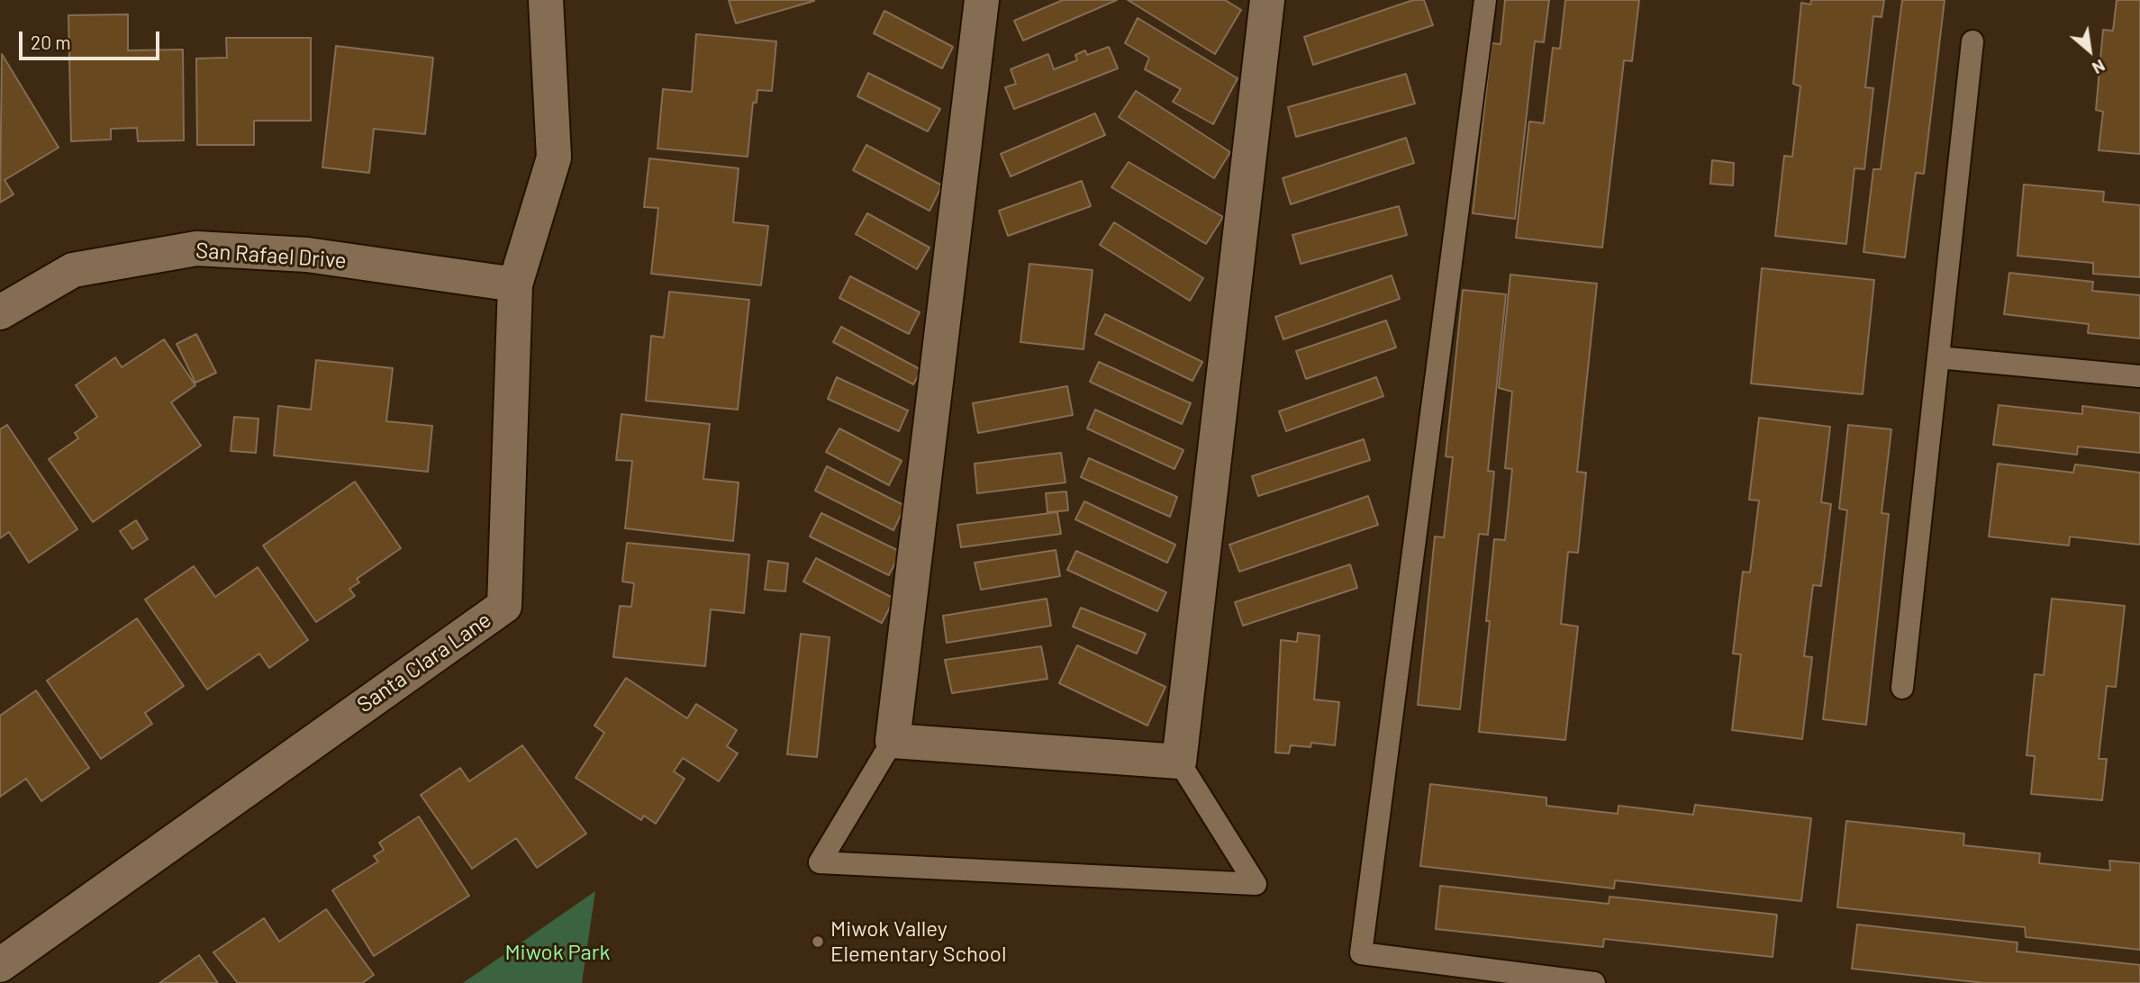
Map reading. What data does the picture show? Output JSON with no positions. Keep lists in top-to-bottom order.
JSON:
{
  "streets": {
    "street": ["San Rafael Drive", "Santa Clara Lane"]
  },
  "crossings": [
    ["San Rafael Drive", "Santa Clara Lane"]
  ],
  "parks": ["Miwok Park"],
  "places": ["Miwok Valley Elementary School"],
  "scale_bar": "20 m",
  "north": "bottom right"
}
